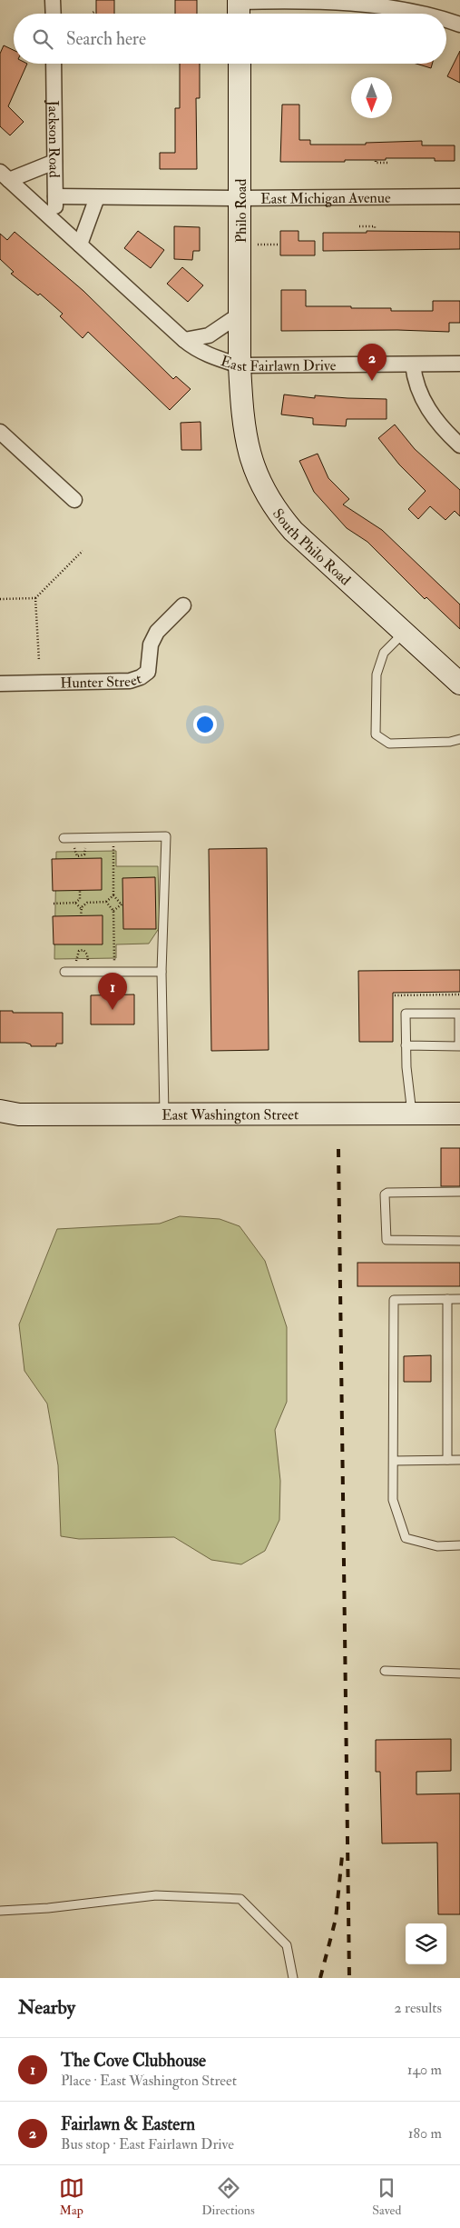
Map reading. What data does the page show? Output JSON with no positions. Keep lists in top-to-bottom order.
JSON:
{
  "streets": {
    "main road": ["Philo Road", "South Philo Road", "East Washington Street"],
    "street": [
      "Jackson Road",
      "East Michigan Avenue",
      "East Fairlawn Drive",
      "Hunter Street"
    ]
  },
  "crossings": [
    ["Jackson Road", "East Michigan Avenue"],
    ["Jackson Road", "East Fairlawn Drive"],
    ["East Michigan Avenue", "Philo Road"],
    ["Philo Road", "East Fairlawn Drive"],
    ["Philo Road", "South Philo Road"],
    ["East Fairlawn Drive", "South Philo Road"]
  ],
  "north": "bottom",
  "page": {
    "search": "Search here",
    "pins": ["2", "1"],
    "heading": ["Nearby", "2 results"],
    "list": [
      {
        "mark": "1",
        "name": "The Cove Clubhouse",
        "note": "Place · East Washington Street",
        "value": "140 m"
      },
      {
        "mark": "2",
        "name": "Fairlawn & Eastern",
        "note": "Bus stop · East Fairlawn Drive",
        "value": "180 m"
      }
    ],
    "nav": ["Map", "Directions", "Saved"]
  }
}
